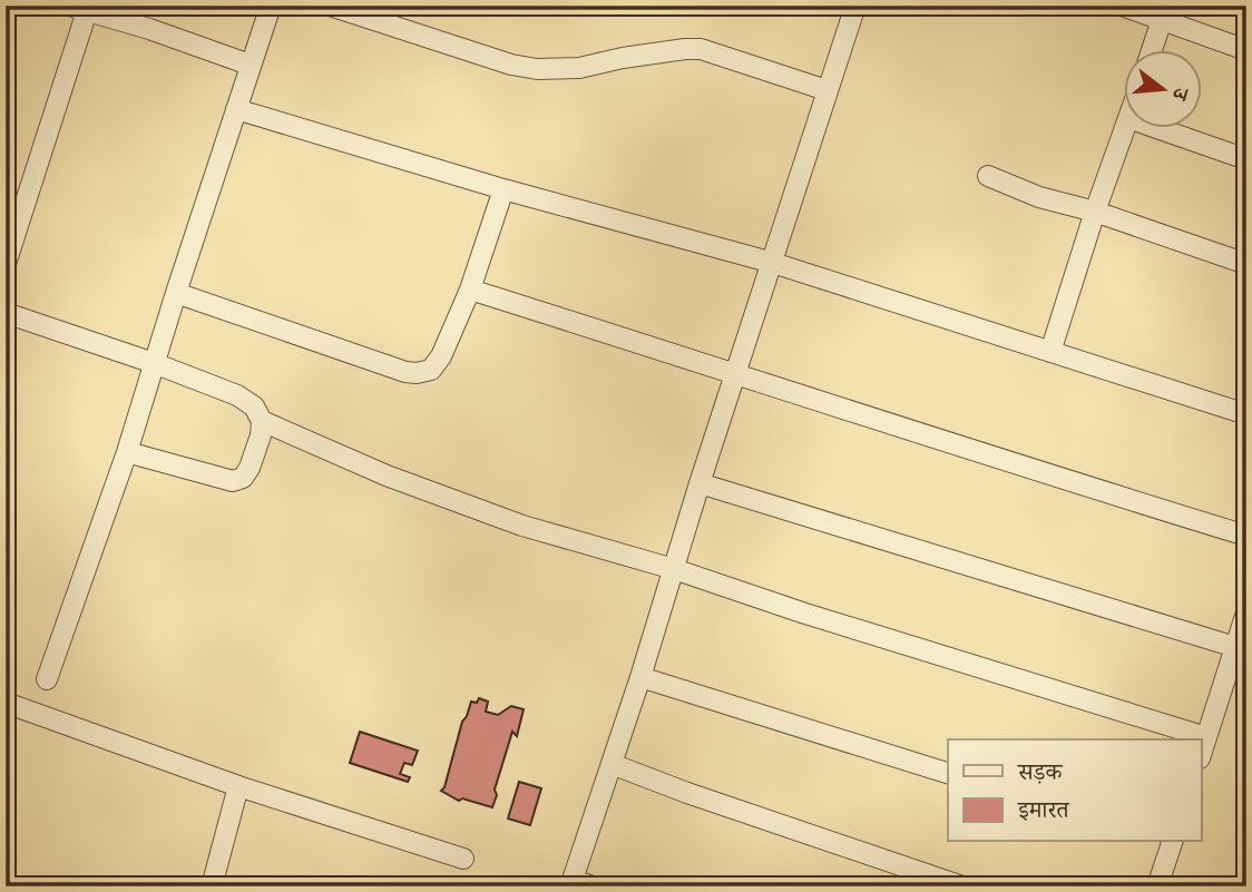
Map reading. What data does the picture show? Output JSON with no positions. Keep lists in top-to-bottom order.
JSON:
{
  "legend": ["सड़क", "इमारत"],
  "north": "right"
}
